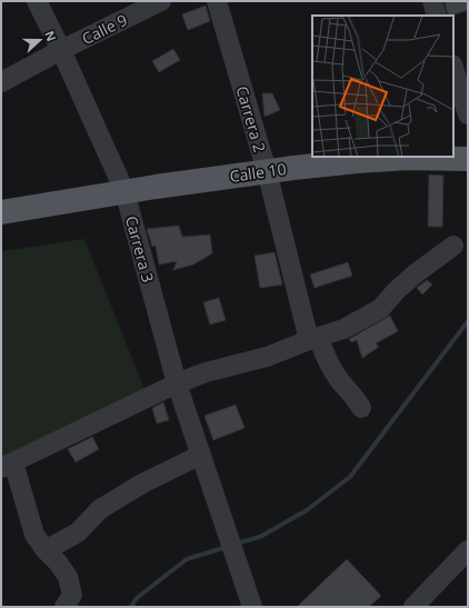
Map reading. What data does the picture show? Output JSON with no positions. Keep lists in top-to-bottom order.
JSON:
{
  "streets": {
    "main road": ["Calle 10"],
    "street": ["Calle 9", "Carrera 2", "Carrera 3"]
  },
  "crossings": [
    ["Calle 9", "Carrera 3"],
    ["Carrera 2", "Calle 10"],
    ["Calle 10", "Carrera 3"]
  ],
  "north": "right"
}
